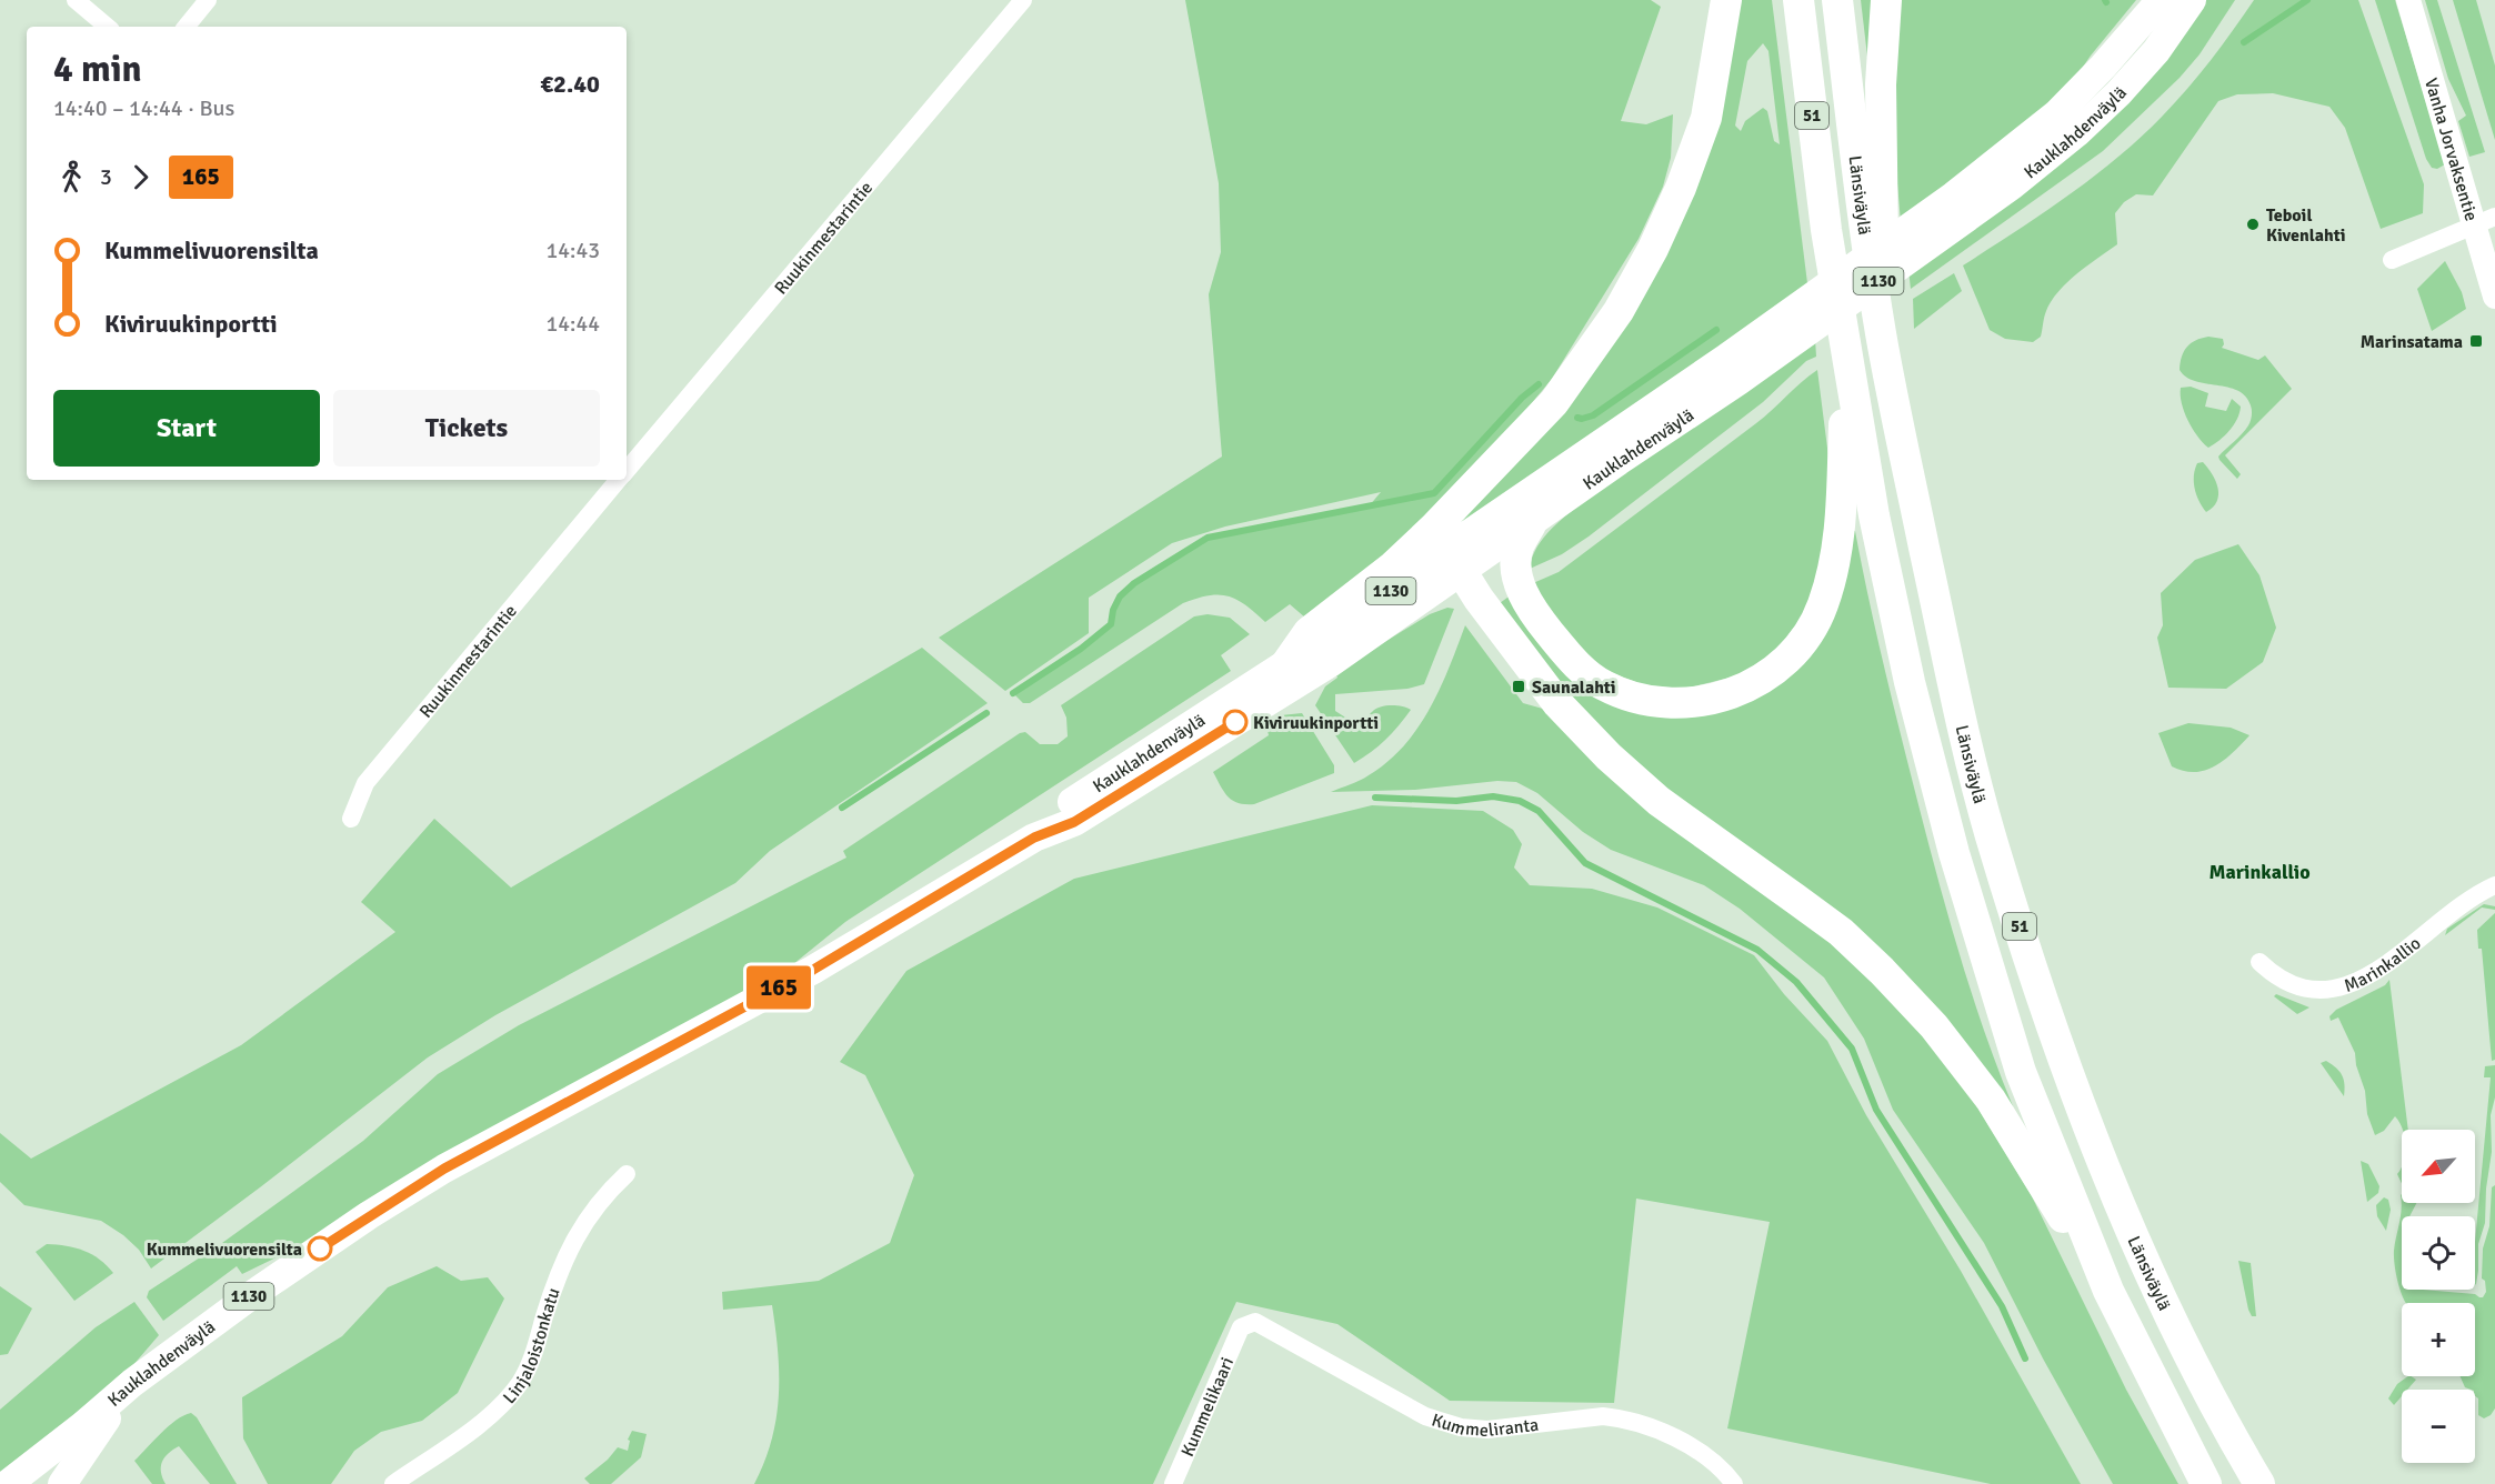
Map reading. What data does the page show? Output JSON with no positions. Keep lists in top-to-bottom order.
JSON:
{
  "streets": {
    "highway": ["51", "Länsiväylä"],
    "main road": ["Kauklahdenväylä", "Vanha Jorvaksentie", "1130"],
    "street": [
      "Ruukinmestarintie",
      "Marinkallio",
      "Linjaloistonkatu",
      "Kummelikaari",
      "Kummeliranta"
    ]
  },
  "crossings": [
    ["Kummelikaari", "Kummeliranta"]
  ],
  "districts": ["Marinkallio"],
  "places": {
    "other": ["Teboil Kivenlahti", "Kiviruukinportti", "Kummelivuorensilta"],
    "transit": ["Marinsatama", "Saunalahti"]
  },
  "lines": ["bus line 165"],
  "north": "bottom left",
  "page": {
    "on_map": "165",
    "heading": ["4 min", "14:40 – 14:44 · Bus", "€2.40"],
    "legs": ["3", "165"],
    "list": [
      {
        "name": "Kummelivuorensilta",
        "value": "14:43"
      },
      {
        "name": "Kiviruukinportti",
        "value": "14:44"
      }
    ],
    "buttons": ["Start", "Tickets"],
    "map_buttons": ["+", "−"]
  }
}
